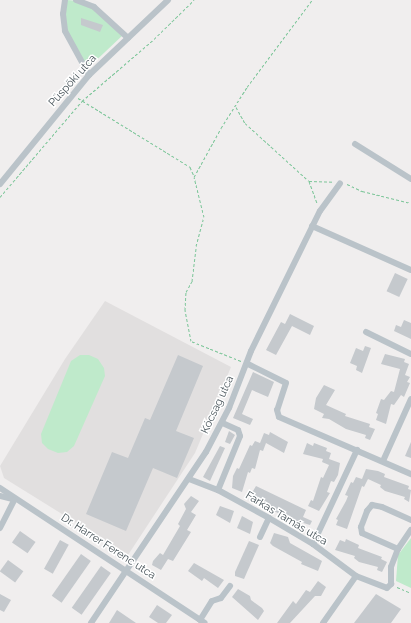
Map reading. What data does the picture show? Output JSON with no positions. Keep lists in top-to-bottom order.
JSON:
{
  "streets": {
    "street": [
      "Püspöki utca",
      "Kócsag utca",
      "Farkas Tamás utca",
      "Dr. Harrer Ferenc utca"
    ]
  },
  "crossings": [
    ["Kócsag utca", "Farkas Tamás utca"],
    ["Kócsag utca", "Dr. Harrer Ferenc utca"]
  ]
}
